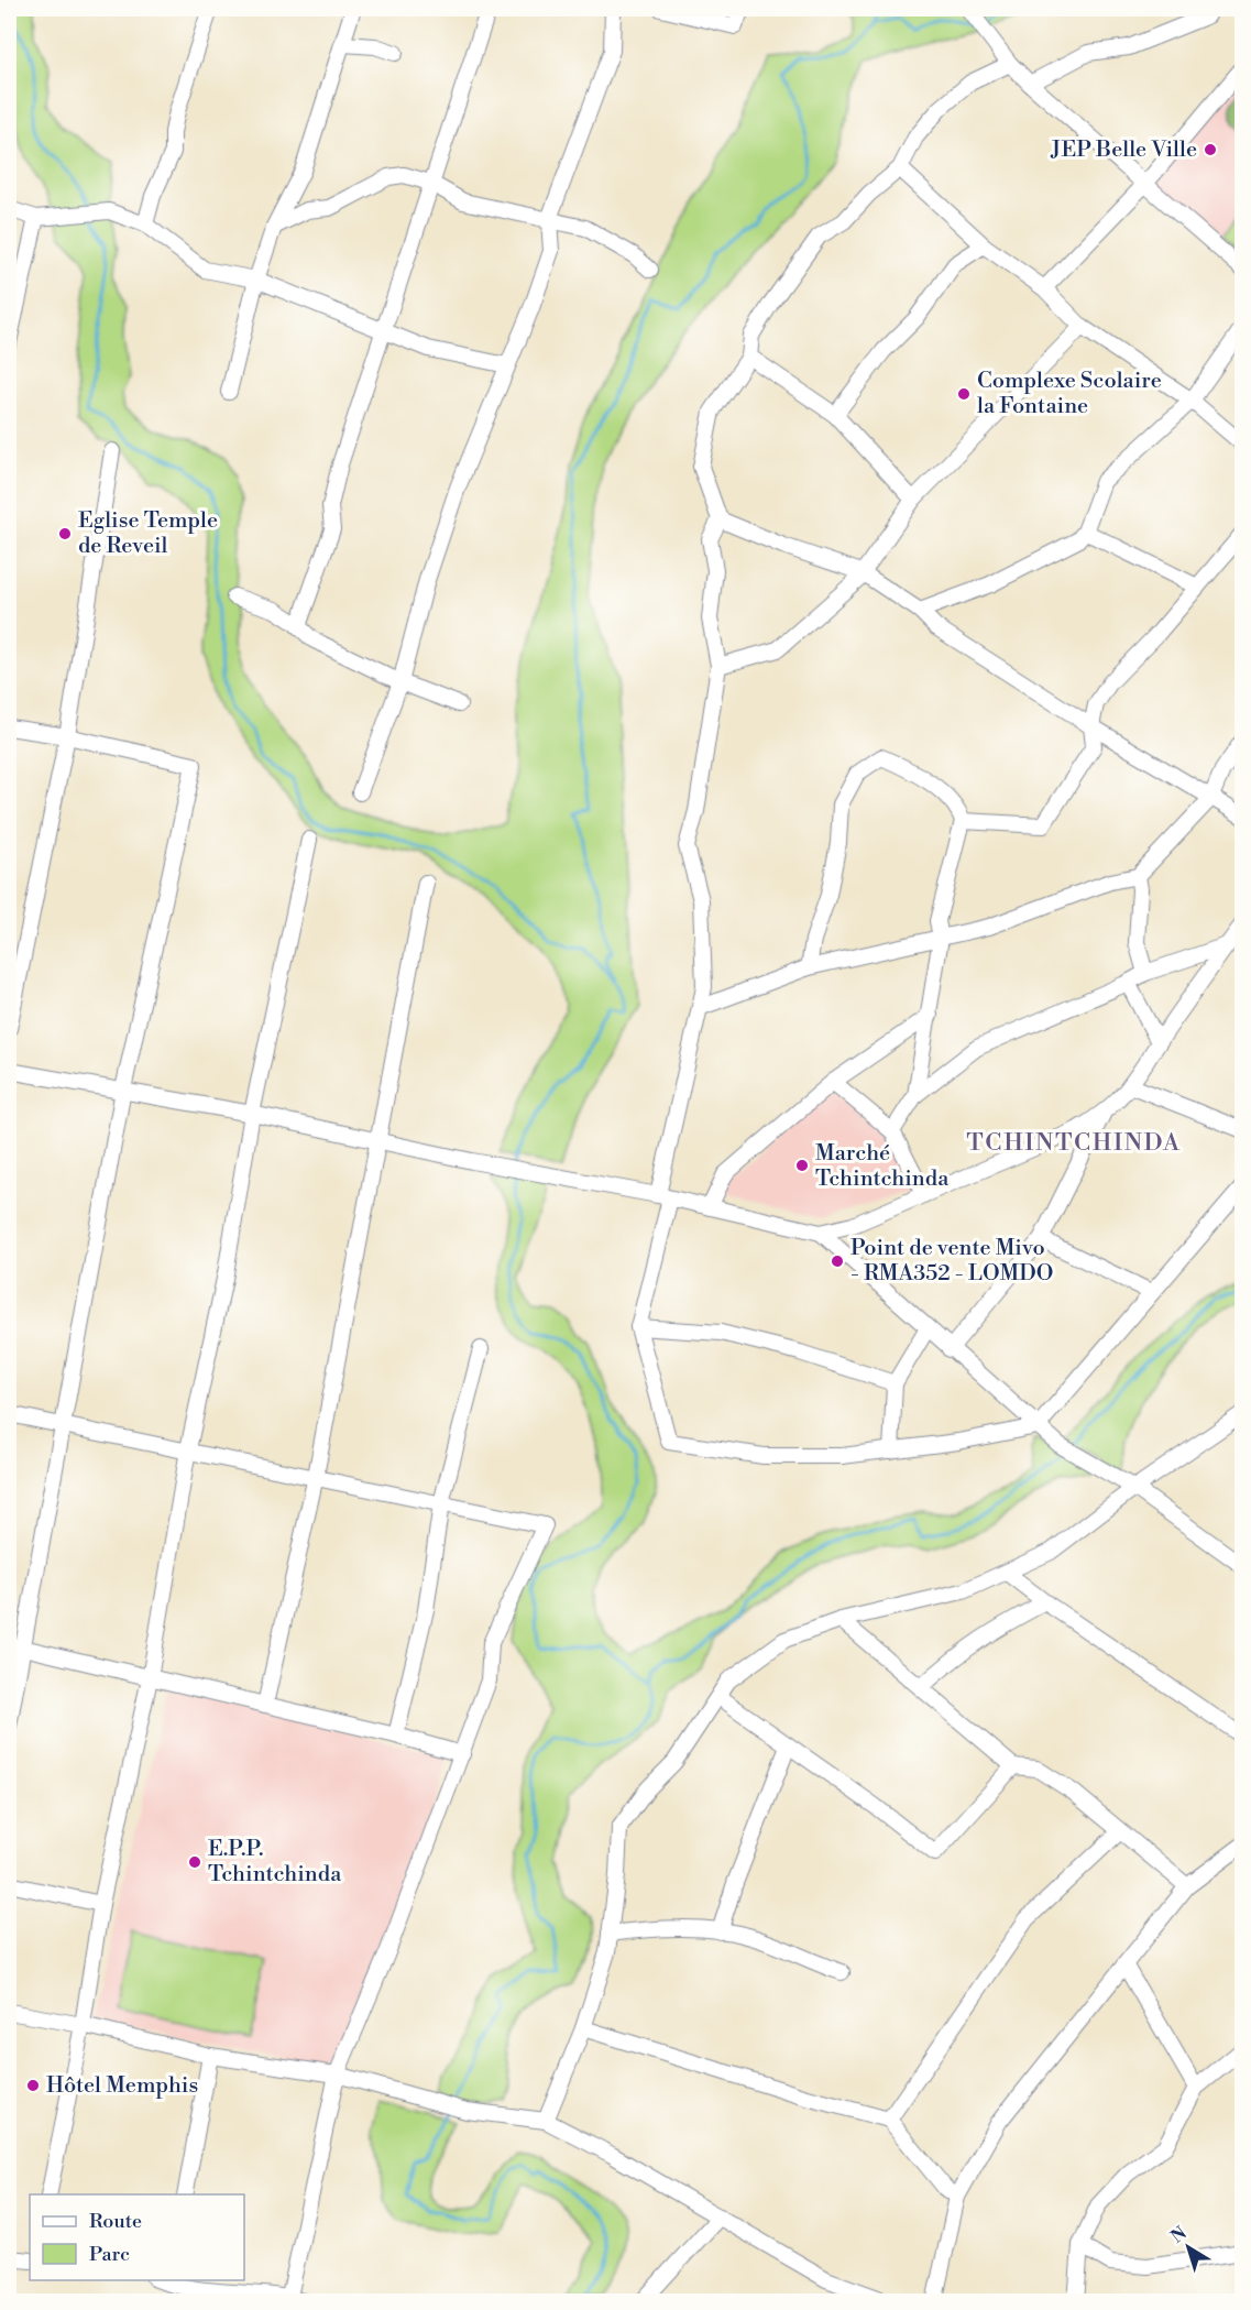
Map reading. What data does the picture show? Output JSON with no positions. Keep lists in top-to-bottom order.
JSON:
{
  "districts": ["TCHINTCHINDA"],
  "places": [
    "JEP Belle Ville",
    "Complexe Scolaire la Fontaine",
    "Eglise Temple de Reveil",
    "Marché Tchintchinda",
    "Point de vente Mivo - RMA352 - LOMDO",
    "E.P.P. Tchintchinda",
    "Hôtel Memphis"
  ],
  "legend": ["Route", "Parc"],
  "north": "top left"
}
